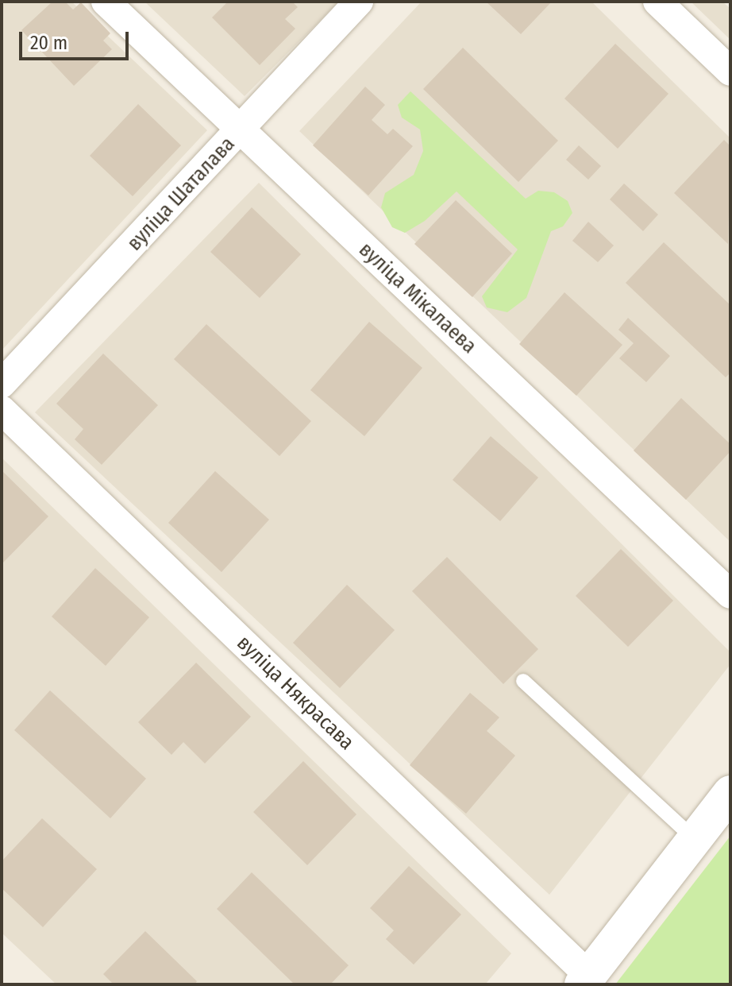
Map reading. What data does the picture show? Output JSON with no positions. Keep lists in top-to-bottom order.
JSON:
{
  "streets": {
    "street": ["вуліца Шаталава", "вуліца Мікалаева", "вуліца Някрасава"]
  },
  "crossings": [
    ["вуліца Шаталава", "вуліца Мікалаева"]
  ],
  "scale_bar": "20 m"
}
